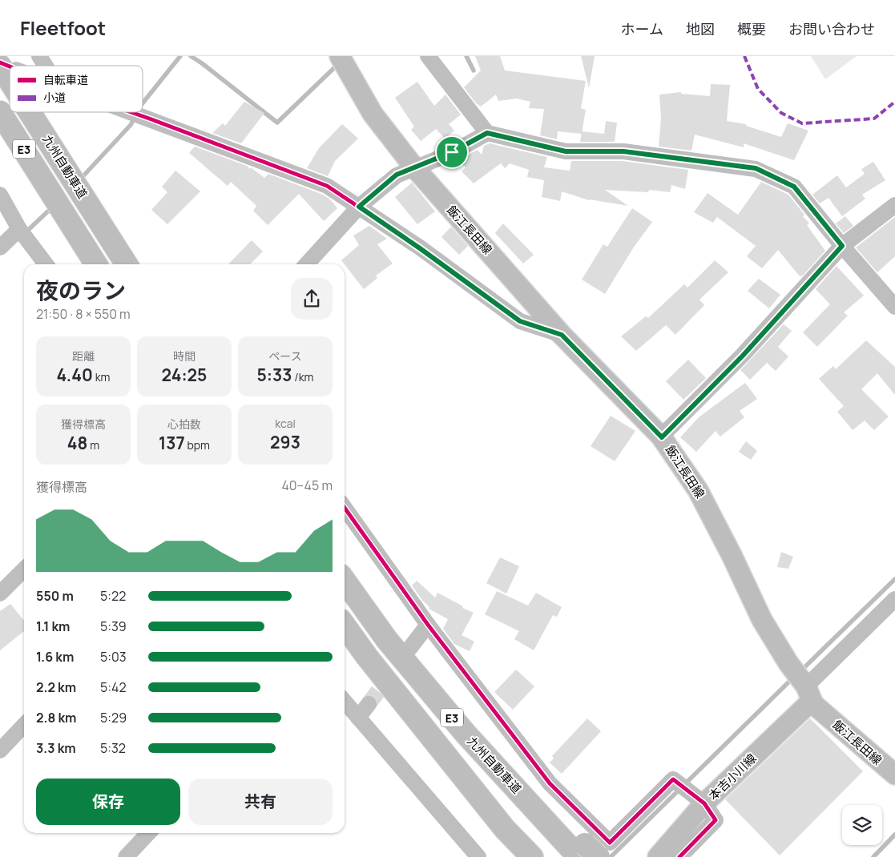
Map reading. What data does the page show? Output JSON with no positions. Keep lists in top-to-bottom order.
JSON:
{
  "streets": {
    "highway": ["E3", "九州自動車道"],
    "main road": ["飯江長田線", "本吉小川線"]
  },
  "crossings": [
    ["飯江長田線", "本吉小川線"]
  ],
  "legend": ["自転車道", "小道"],
  "page": {
    "header": "Fleetfoot",
    "nav": [
      "ホーム",
      "地図",
      "概要",
      "お問い合わせ"
    ],
    "heading": ["夜のラン", "21:50 · 8 × 550 m"],
    "stats": [
      ["距離", "4.40 km"],
      ["時間", "24:25"],
      ["ペース", "5:33 /km"],
      ["獲得標高", "48 m"],
      ["心拍数", "137 bpm"],
      ["kcal", "293"]
    ],
    "chart": ["獲得標高", "40–45 m"],
    "list": [
      {
        "name": "550 m",
        "note": "5:22"
      },
      {
        "name": "1.1 km",
        "note": "5:39"
      },
      {
        "name": "1.6 km",
        "note": "5:03"
      },
      {
        "name": "2.2 km",
        "note": "5:42"
      },
      {
        "name": "2.8 km",
        "note": "5:29"
      },
      {
        "name": "3.3 km",
        "note": "5:32"
      }
    ],
    "buttons": ["保存", "共有"]
  }
}
